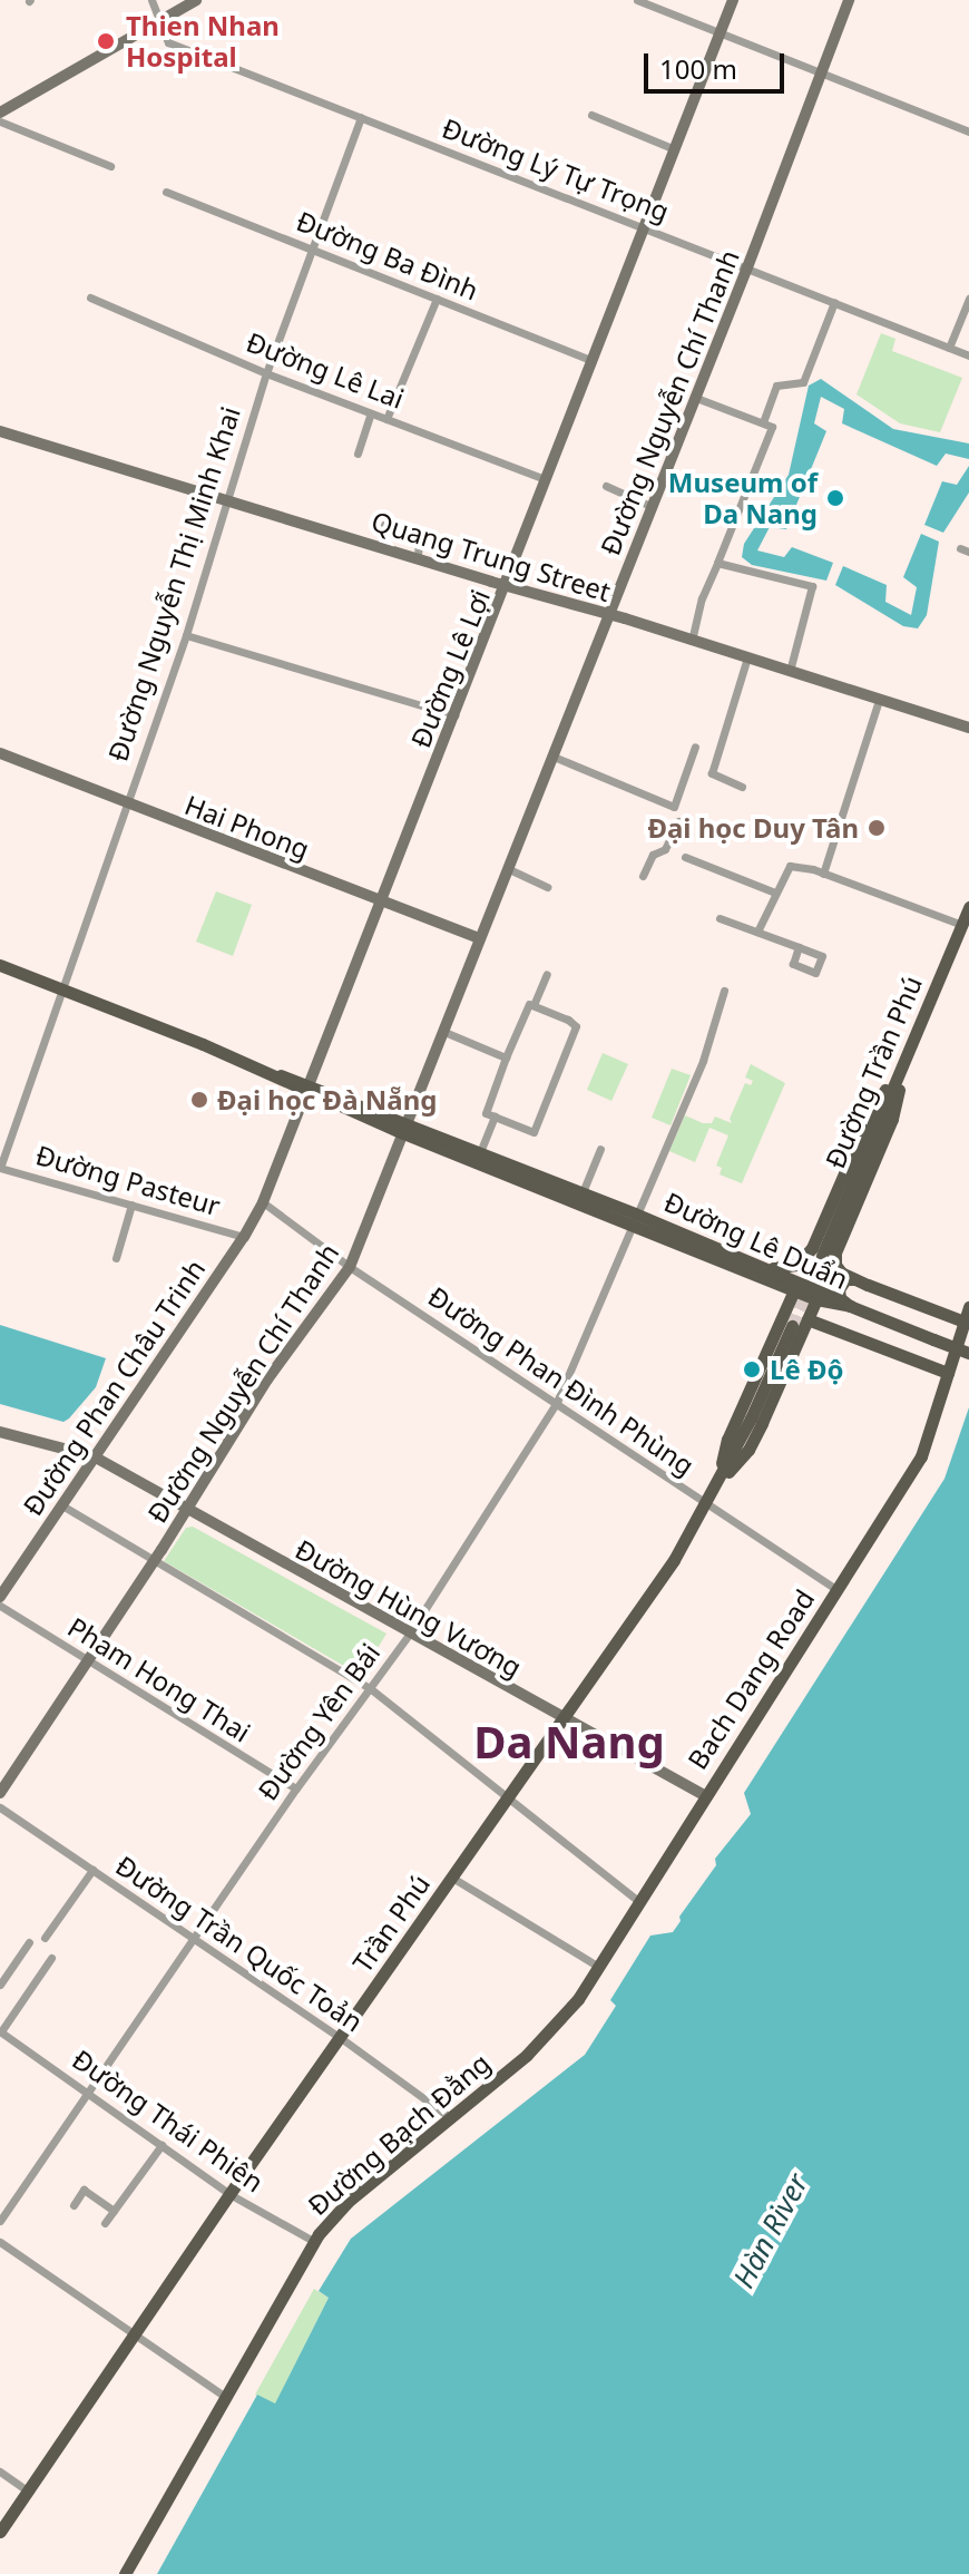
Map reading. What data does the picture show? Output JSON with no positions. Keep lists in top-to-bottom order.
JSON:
{
  "streets": {
    "main road": [
      "Đường Trần Phú",
      "Đường Lê Duẩn",
      "Bach Dang Road",
      "Trần Phú",
      "Đường Bạch Đằng"
    ],
    "street": [
      "Đường Lý Tự Trọng",
      "Đường Ba Đình",
      "Đường Lê Lai",
      "Đường Nguyễn Chí Thanh",
      "Quang Trung Street",
      "Đường Nguyễn Thị Minh Khai",
      "Đường Lê Lợi",
      "Hai Phong",
      "Đường Pasteur",
      "Đường Phan Đình Phùng",
      "Đường Phan Châu Trinh",
      "Đường Hùng Vương",
      "Pham Hong Thai",
      "Đường Yên Bái",
      "Đường Trần Quốc Toản",
      "Đường Thái Phiên"
    ]
  },
  "crossings": [
    ["Đường Lý Tự Trọng", "Đường Nguyễn Chí Thanh"],
    ["Đường Lý Tự Trọng", "Đường Nguyễn Thị Minh Khai"],
    ["Đường Lý Tự Trọng", "Đường Lê Lợi"],
    ["Đường Ba Đình", "Đường Nguyễn Thị Minh Khai"],
    ["Đường Ba Đình", "Đường Lê Lợi"],
    ["Đường Lê Lai", "Đường Nguyễn Thị Minh Khai"],
    ["Đường Lê Lai", "Đường Lê Lợi"],
    ["Đường Nguyễn Chí Thanh", "Quang Trung Street"],
    ["Đường Nguyễn Chí Thanh", "Hai Phong"],
    ["Đường Nguyễn Chí Thanh", "Đường Lê Duẩn"],
    ["Đường Nguyễn Chí Thanh", "Đường Phan Đình Phùng"],
    ["Đường Nguyễn Chí Thanh", "Đường Hùng Vương"],
    ["Đường Nguyễn Chí Thanh", "Pham Hong Thai"],
    ["Quang Trung Street", "Đường Nguyễn Thị Minh Khai"],
    ["Quang Trung Street", "Đường Lê Lợi"],
    ["Đường Nguyễn Thị Minh Khai", "Hai Phong"],
    ["Đường Nguyễn Thị Minh Khai", "Đường Pasteur"],
    ["Đường Nguyễn Thị Minh Khai", "Đường Lê Duẩn"],
    ["Đường Lê Lợi", "Hai Phong"],
    ["Đường Lê Lợi", "Đường Lê Duẩn"],
    ["Đường Lê Lợi", "Đường Phan Đình Phùng"],
    ["Đường Lê Lợi", "Đường Phan Châu Trinh"],
    ["Đường Pasteur", "Đường Phan Châu Trinh"],
    ["Đường Lê Duẩn", "Đường Yên Bái"],
    ["Đường Lê Duẩn", "Trần Phú"],
    ["Đường Phan Đình Phùng", "Đường Phan Châu Trinh"],
    ["Đường Phan Đình Phùng", "Bach Dang Road"],
    ["Đường Phan Đình Phùng", "Đường Yên Bái"],
    ["Đường Phan Đình Phùng", "Trần Phú"],
    ["Đường Phan Châu Trinh", "Đường Hùng Vương"],
    ["Đường Hùng Vương", "Bach Dang Road"],
    ["Đường Hùng Vương", "Đường Yên Bái"],
    ["Đường Hùng Vương", "Trần Phú"],
    ["Đường Hùng Vương", "Đường Bạch Đằng"],
    ["Pham Hong Thai", "Đường Yên Bái"],
    ["Bach Dang Road", "Đường Bạch Đằng"],
    ["Đường Yên Bái", "Đường Trần Quốc Toản"],
    ["Đường Yên Bái", "Đường Thái Phiên"],
    ["Trần Phú", "Đường Trần Quốc Toản"],
    ["Trần Phú", "Đường Thái Phiên"],
    ["Đường Trần Quốc Toản", "Đường Bạch Đằng"],
    ["Đường Thái Phiên", "Đường Bạch Đằng"]
  ],
  "districts": ["Da Nang"],
  "water": ["Hàn River"],
  "places": [
    "Thien Nhan Hospital",
    "Museum of Da Nang",
    "Đại học Duy Tân",
    "Đại học Đà Nẵng",
    "Lê Độ"
  ],
  "scale_bar": "100 m"
}
